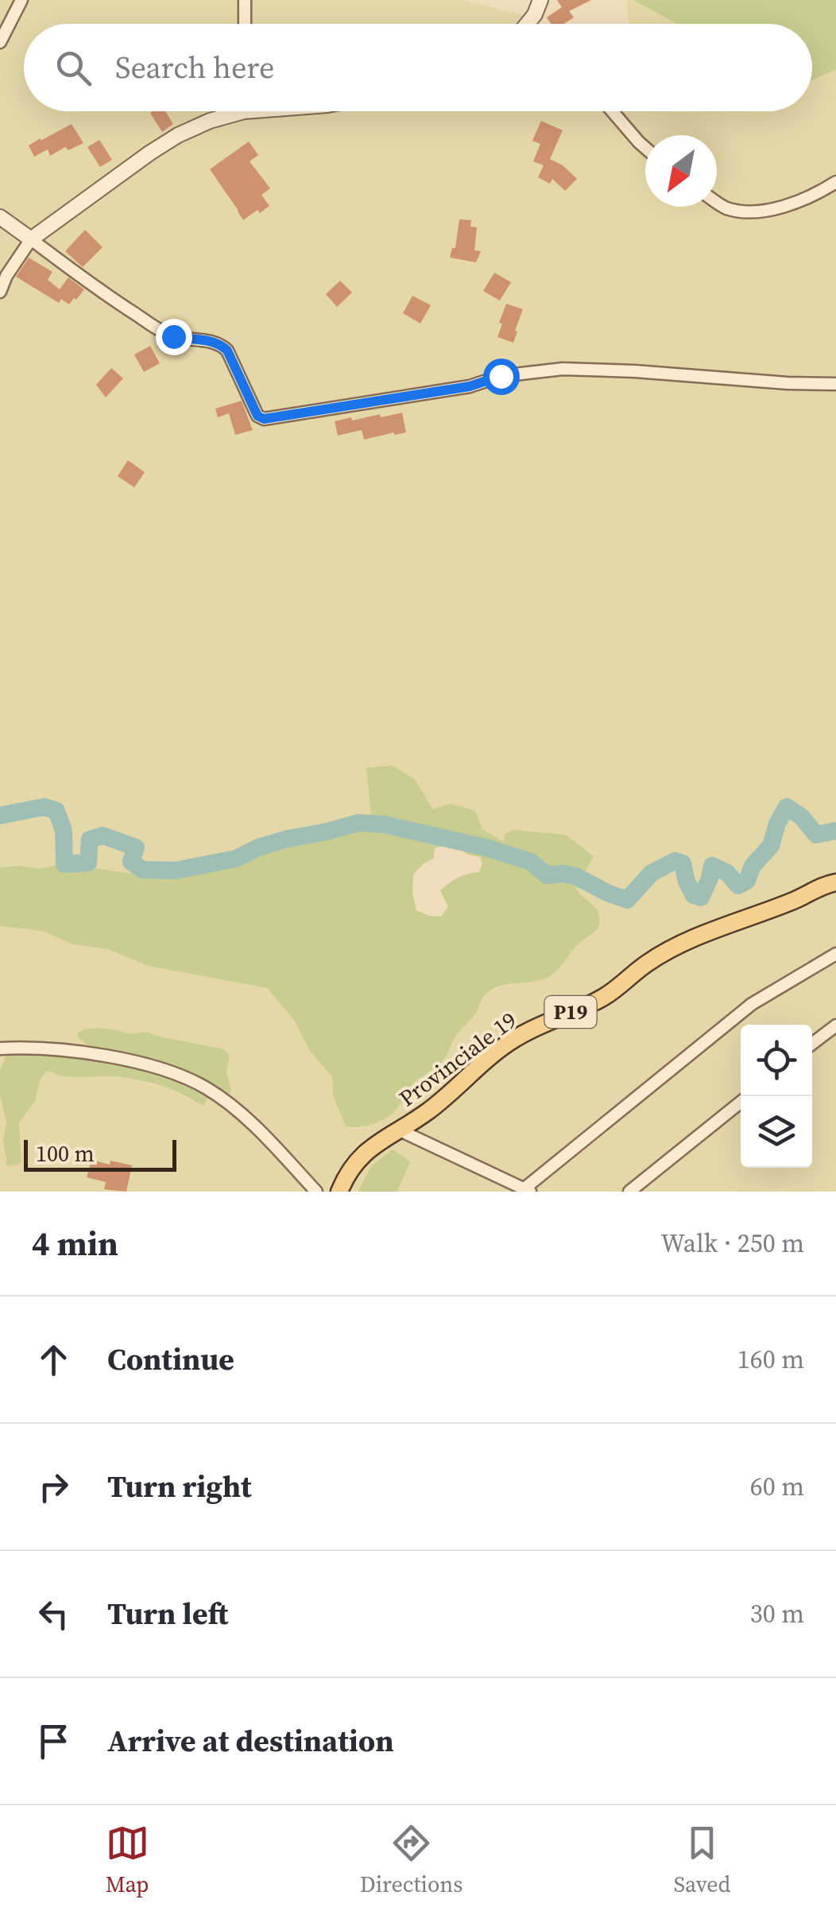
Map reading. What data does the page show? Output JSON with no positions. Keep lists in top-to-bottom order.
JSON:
{
  "streets": {
    "main road": ["P19", "Provinciale 19"]
  },
  "scale_bar": "100 m",
  "north": "bottom left",
  "page": {
    "search": "Search here",
    "scale": "100 m",
    "heading": ["4 min", "Walk · 250 m"],
    "list": [
      ["Continue", "160 m"],
      ["Turn right", "60 m"],
      ["Turn left", "30 m"],
      "Arrive at destination"
    ],
    "nav": ["Map", "Directions", "Saved"]
  }
}
